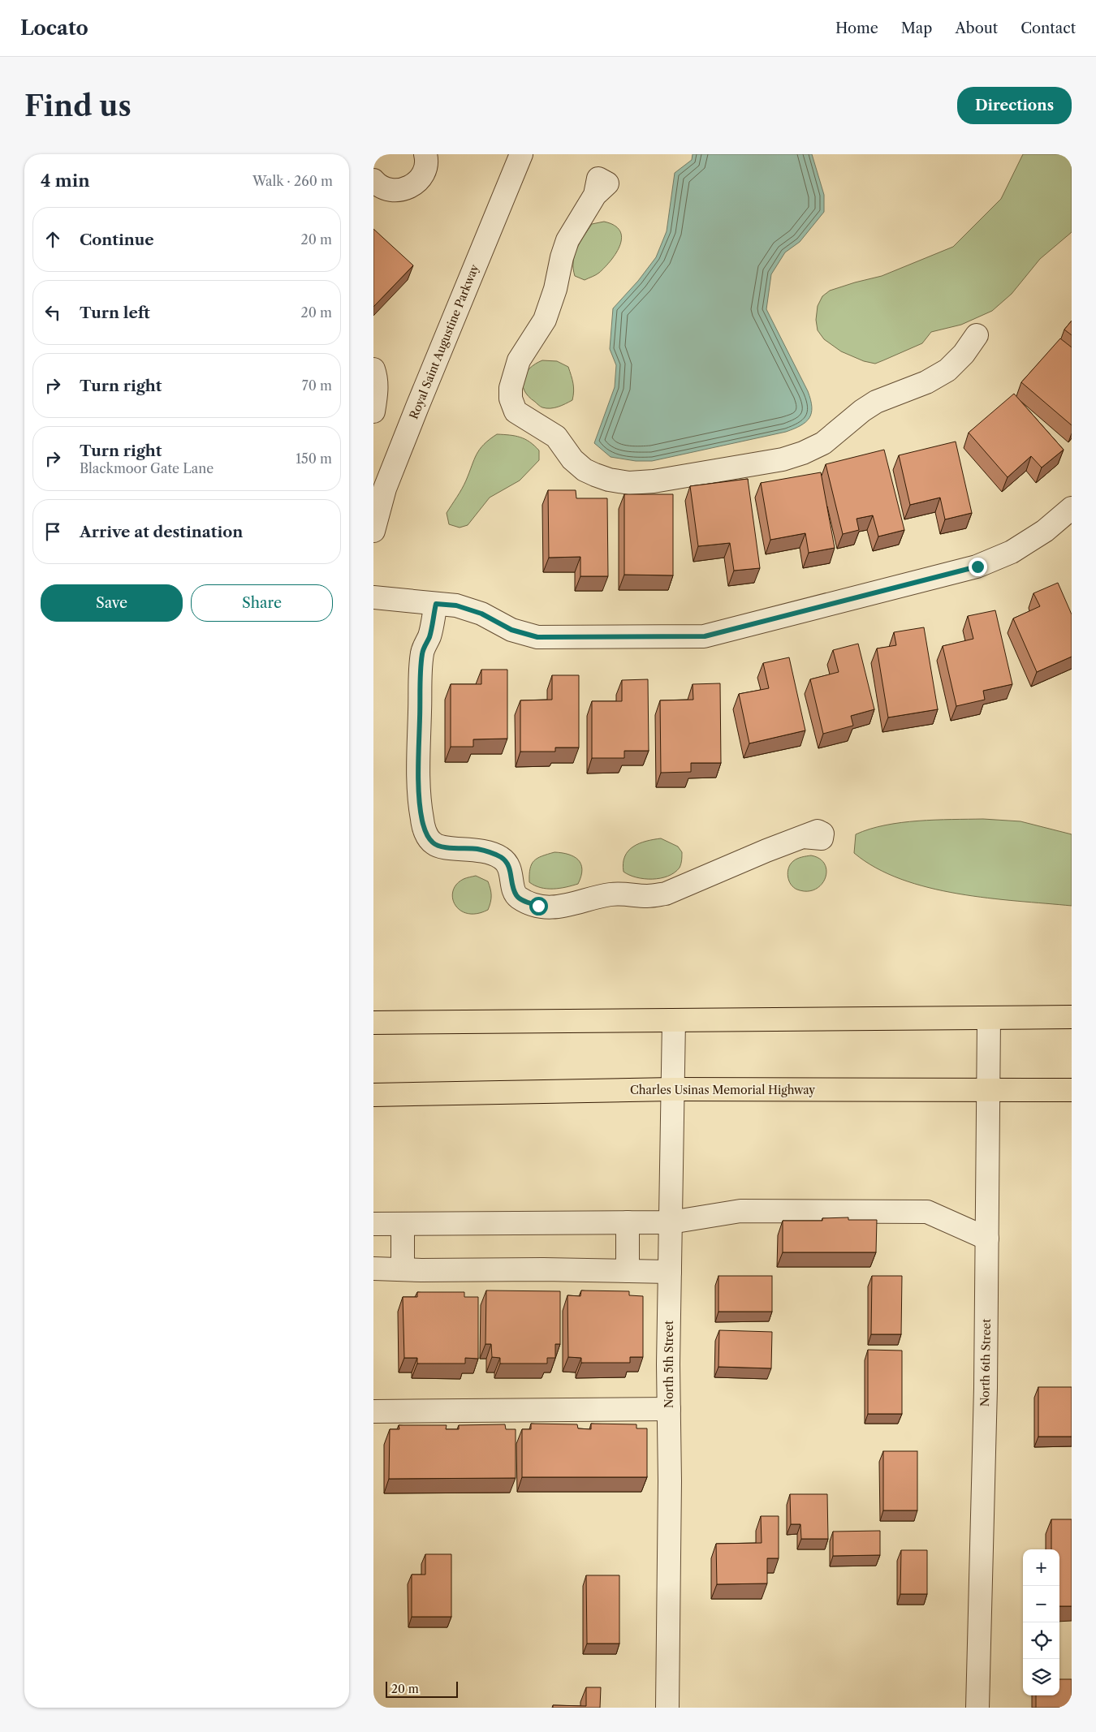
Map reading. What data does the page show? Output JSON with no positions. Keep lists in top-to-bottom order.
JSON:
{
  "streets": {
    "highway": ["Charles Usinas Memorial Highway"],
    "street": ["Royal Saint Augustine Parkway", "North 6th Street", "North 5th Street"]
  },
  "crossings": [
    ["Charles Usinas Memorial Highway", "North 6th Street"],
    ["Charles Usinas Memorial Highway", "North 5th Street"]
  ],
  "scale_bar": "20 m",
  "page": {
    "header": "Locato",
    "nav": [
      "Home",
      "Map",
      "About",
      "Contact"
    ],
    "buttons": [
      "Directions",
      ["Save", "Share"]
    ],
    "title": "Find us",
    "heading": ["4 min", "Walk · 260 m"],
    "list": [
      ["Continue", "20 m"],
      ["Turn left", "20 m"],
      ["Turn right", "70 m"],
      ["Turn right", "Blackmoor Gate Lane", "150 m"],
      "Arrive at destination"
    ],
    "map_buttons": ["+", "−"],
    "scale": "20 m"
  }
}
